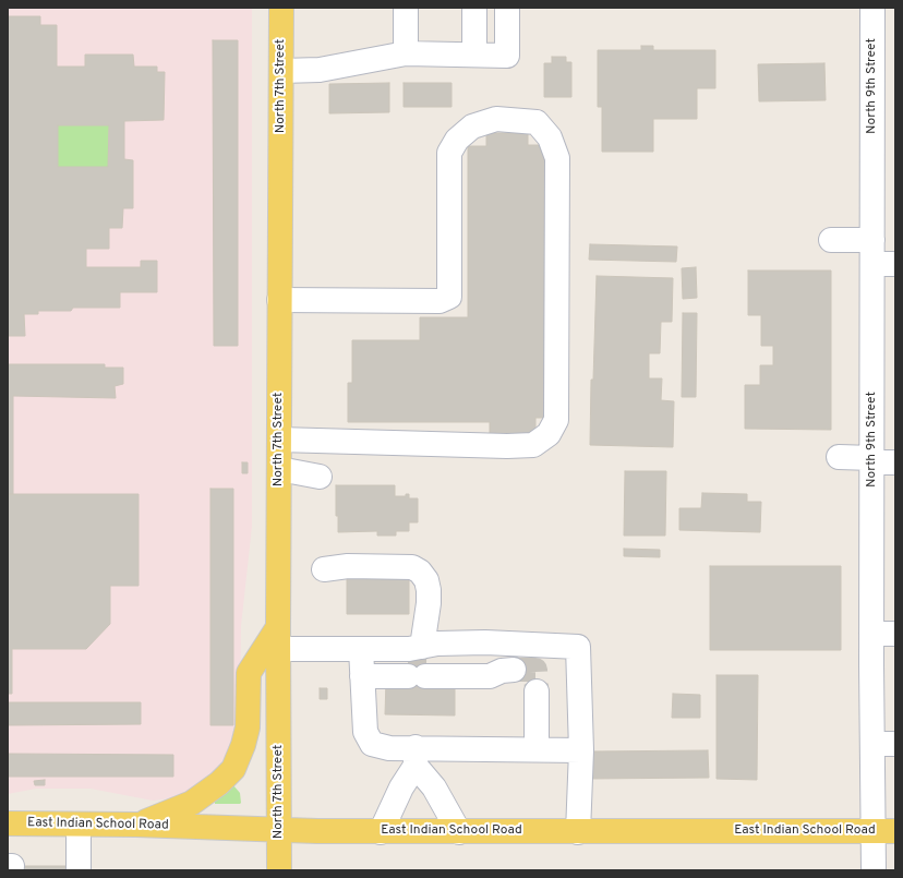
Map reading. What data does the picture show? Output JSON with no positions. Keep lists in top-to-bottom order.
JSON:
{
  "streets": {
    "main road": ["North 7th Street", "East Indian School Road"],
    "street": ["North 9th Street"]
  },
  "crossings": [
    ["North 7th Street", "East Indian School Road"],
    ["North 9th Street", "East Indian School Road"]
  ]
}
